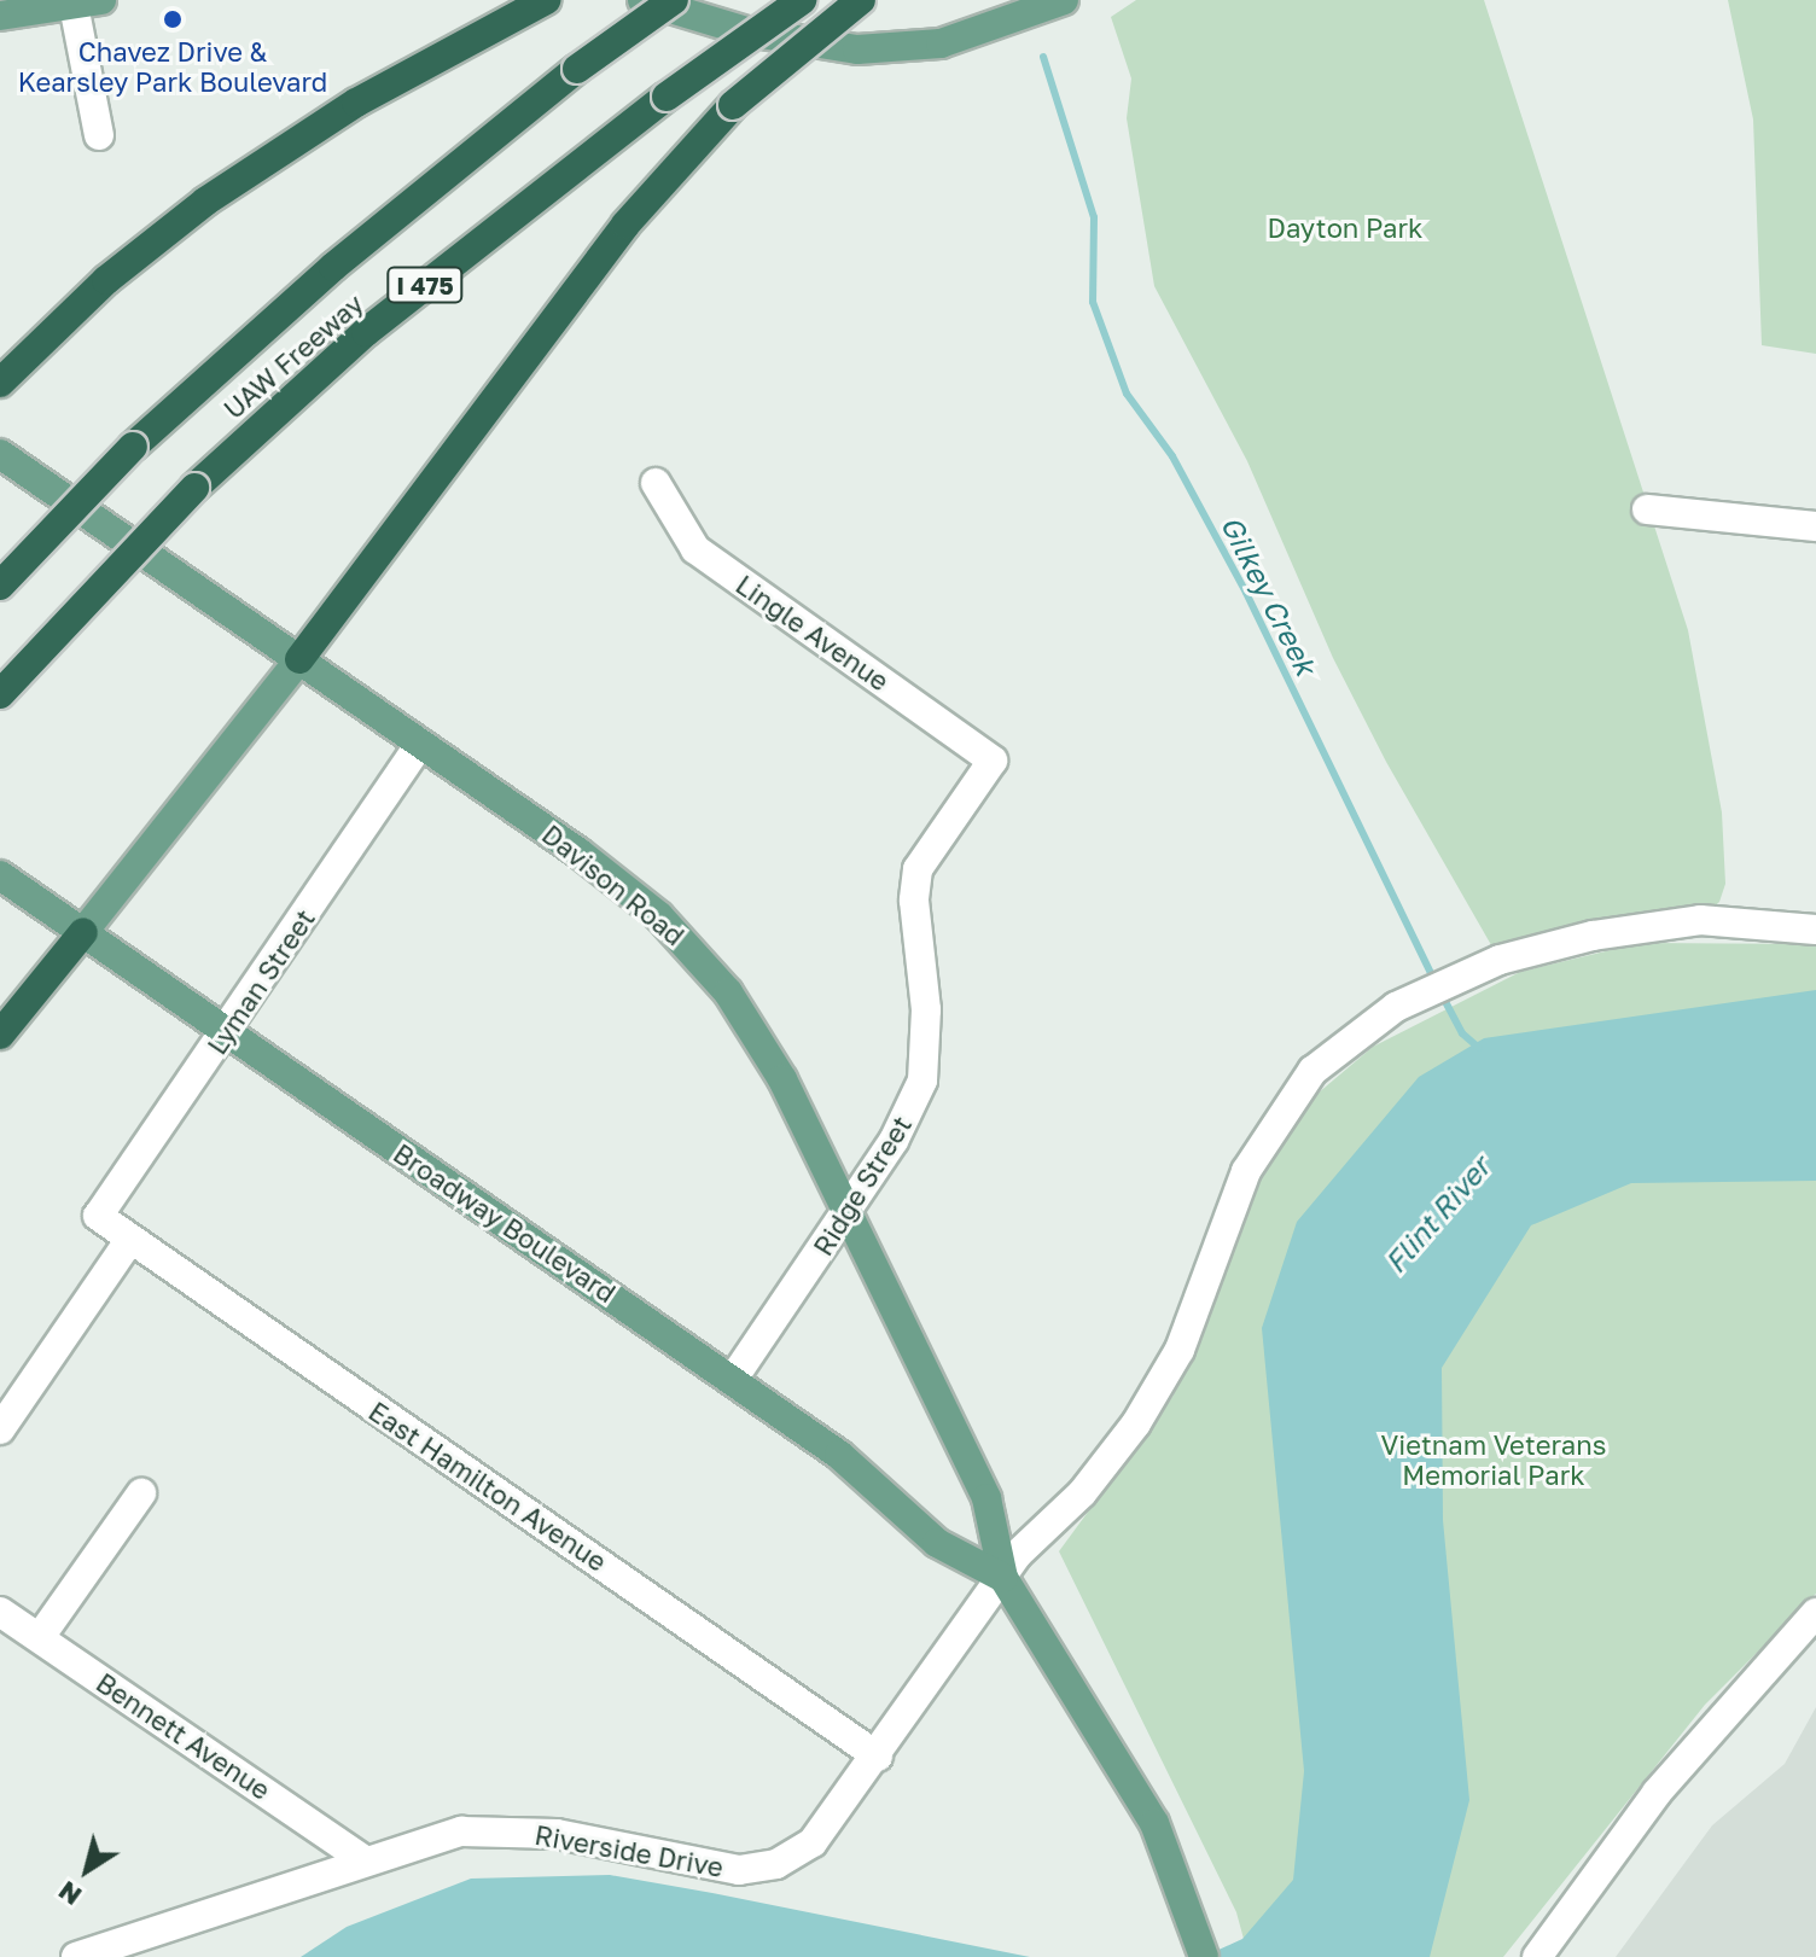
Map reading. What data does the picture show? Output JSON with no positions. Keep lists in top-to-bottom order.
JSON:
{
  "streets": {
    "highway": ["I 475", "UAW Freeway"],
    "main road": ["Davison Road", "Broadway Boulevard"],
    "street": [
      "Lingle Avenue",
      "Lyman Street",
      "Ridge Street",
      "East Hamilton Avenue",
      "Bennett Avenue",
      "Riverside Drive"
    ]
  },
  "crossings": [
    ["Lingle Avenue", "Ridge Street"],
    ["Davison Road", "Lyman Street"],
    ["Davison Road", "Ridge Street"],
    ["Davison Road", "Broadway Boulevard"],
    ["Davison Road", "Riverside Drive"],
    ["Lyman Street", "Broadway Boulevard"],
    ["Lyman Street", "East Hamilton Avenue"],
    ["Ridge Street", "Broadway Boulevard"],
    ["Broadway Boulevard", "Riverside Drive"],
    ["East Hamilton Avenue", "Riverside Drive"],
    ["Bennett Avenue", "Riverside Drive"]
  ],
  "water": ["Gilkey Creek", "Flint River"],
  "parks": ["Dayton Park", "Vietnam Veterans Memorial Park"],
  "places": ["Chavez Drive & Kearsley Park Boulevard"],
  "north": "bottom left"
}
